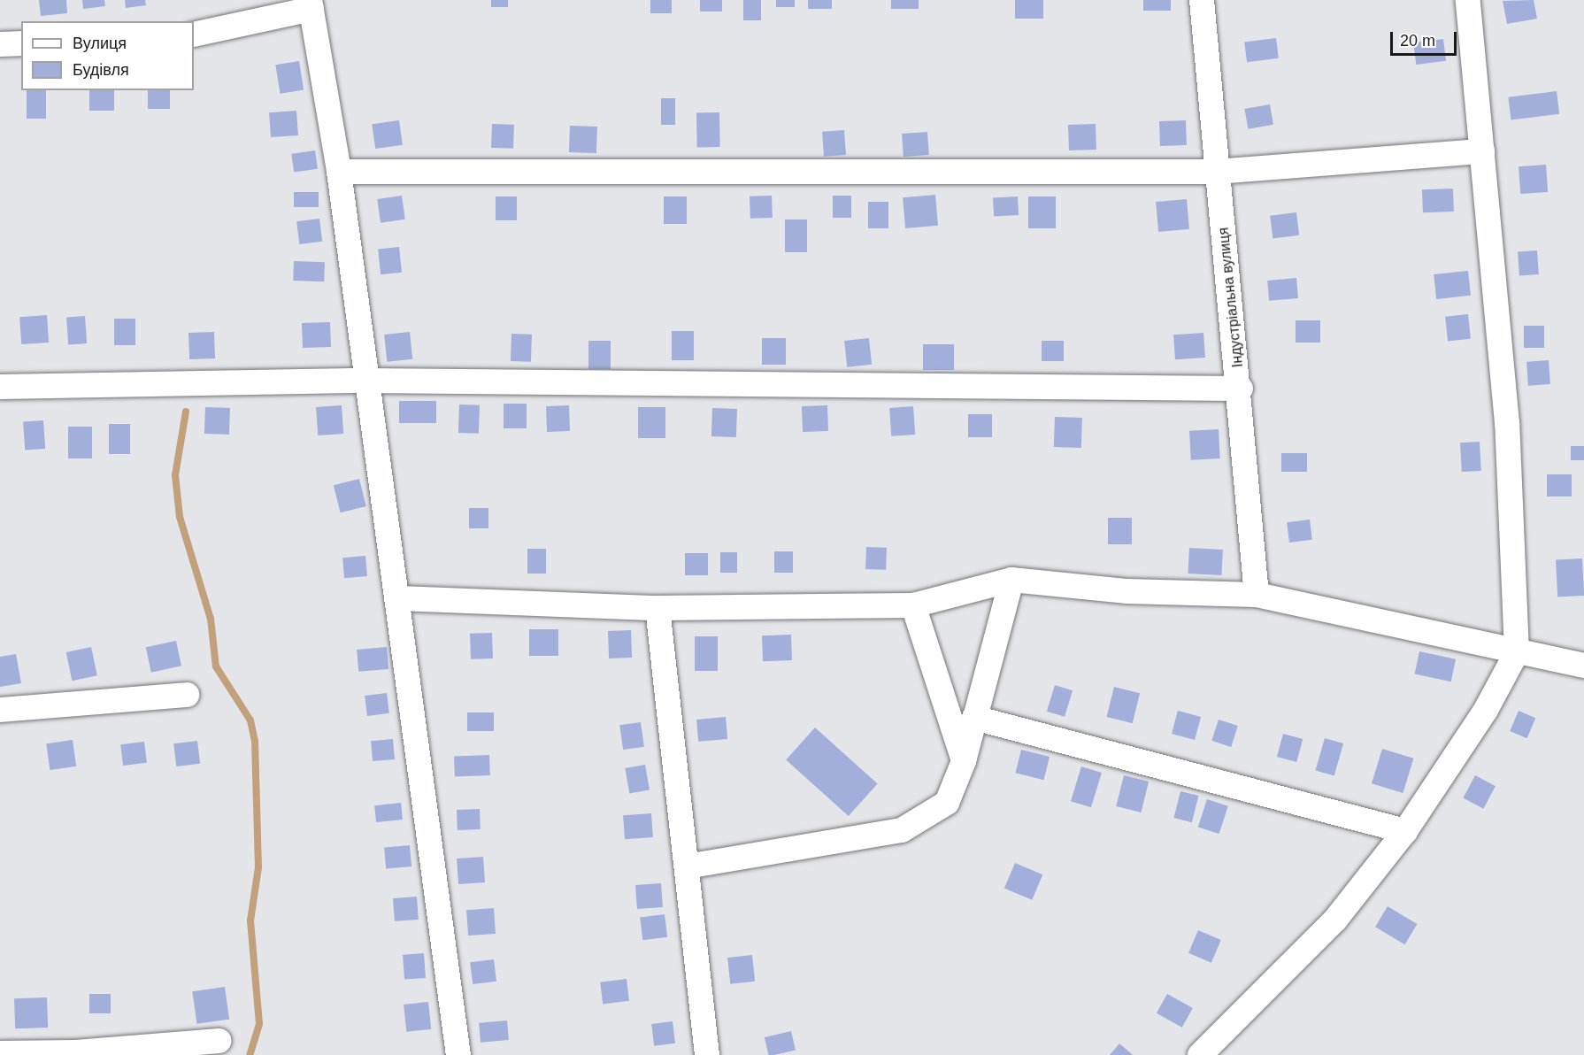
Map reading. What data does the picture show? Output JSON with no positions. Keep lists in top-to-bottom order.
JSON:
{
  "streets": {
    "street": ["Індустріальна вулиця"]
  },
  "legend": ["Вулиця", "Будівля"],
  "scale_bar": "20 m"
}
